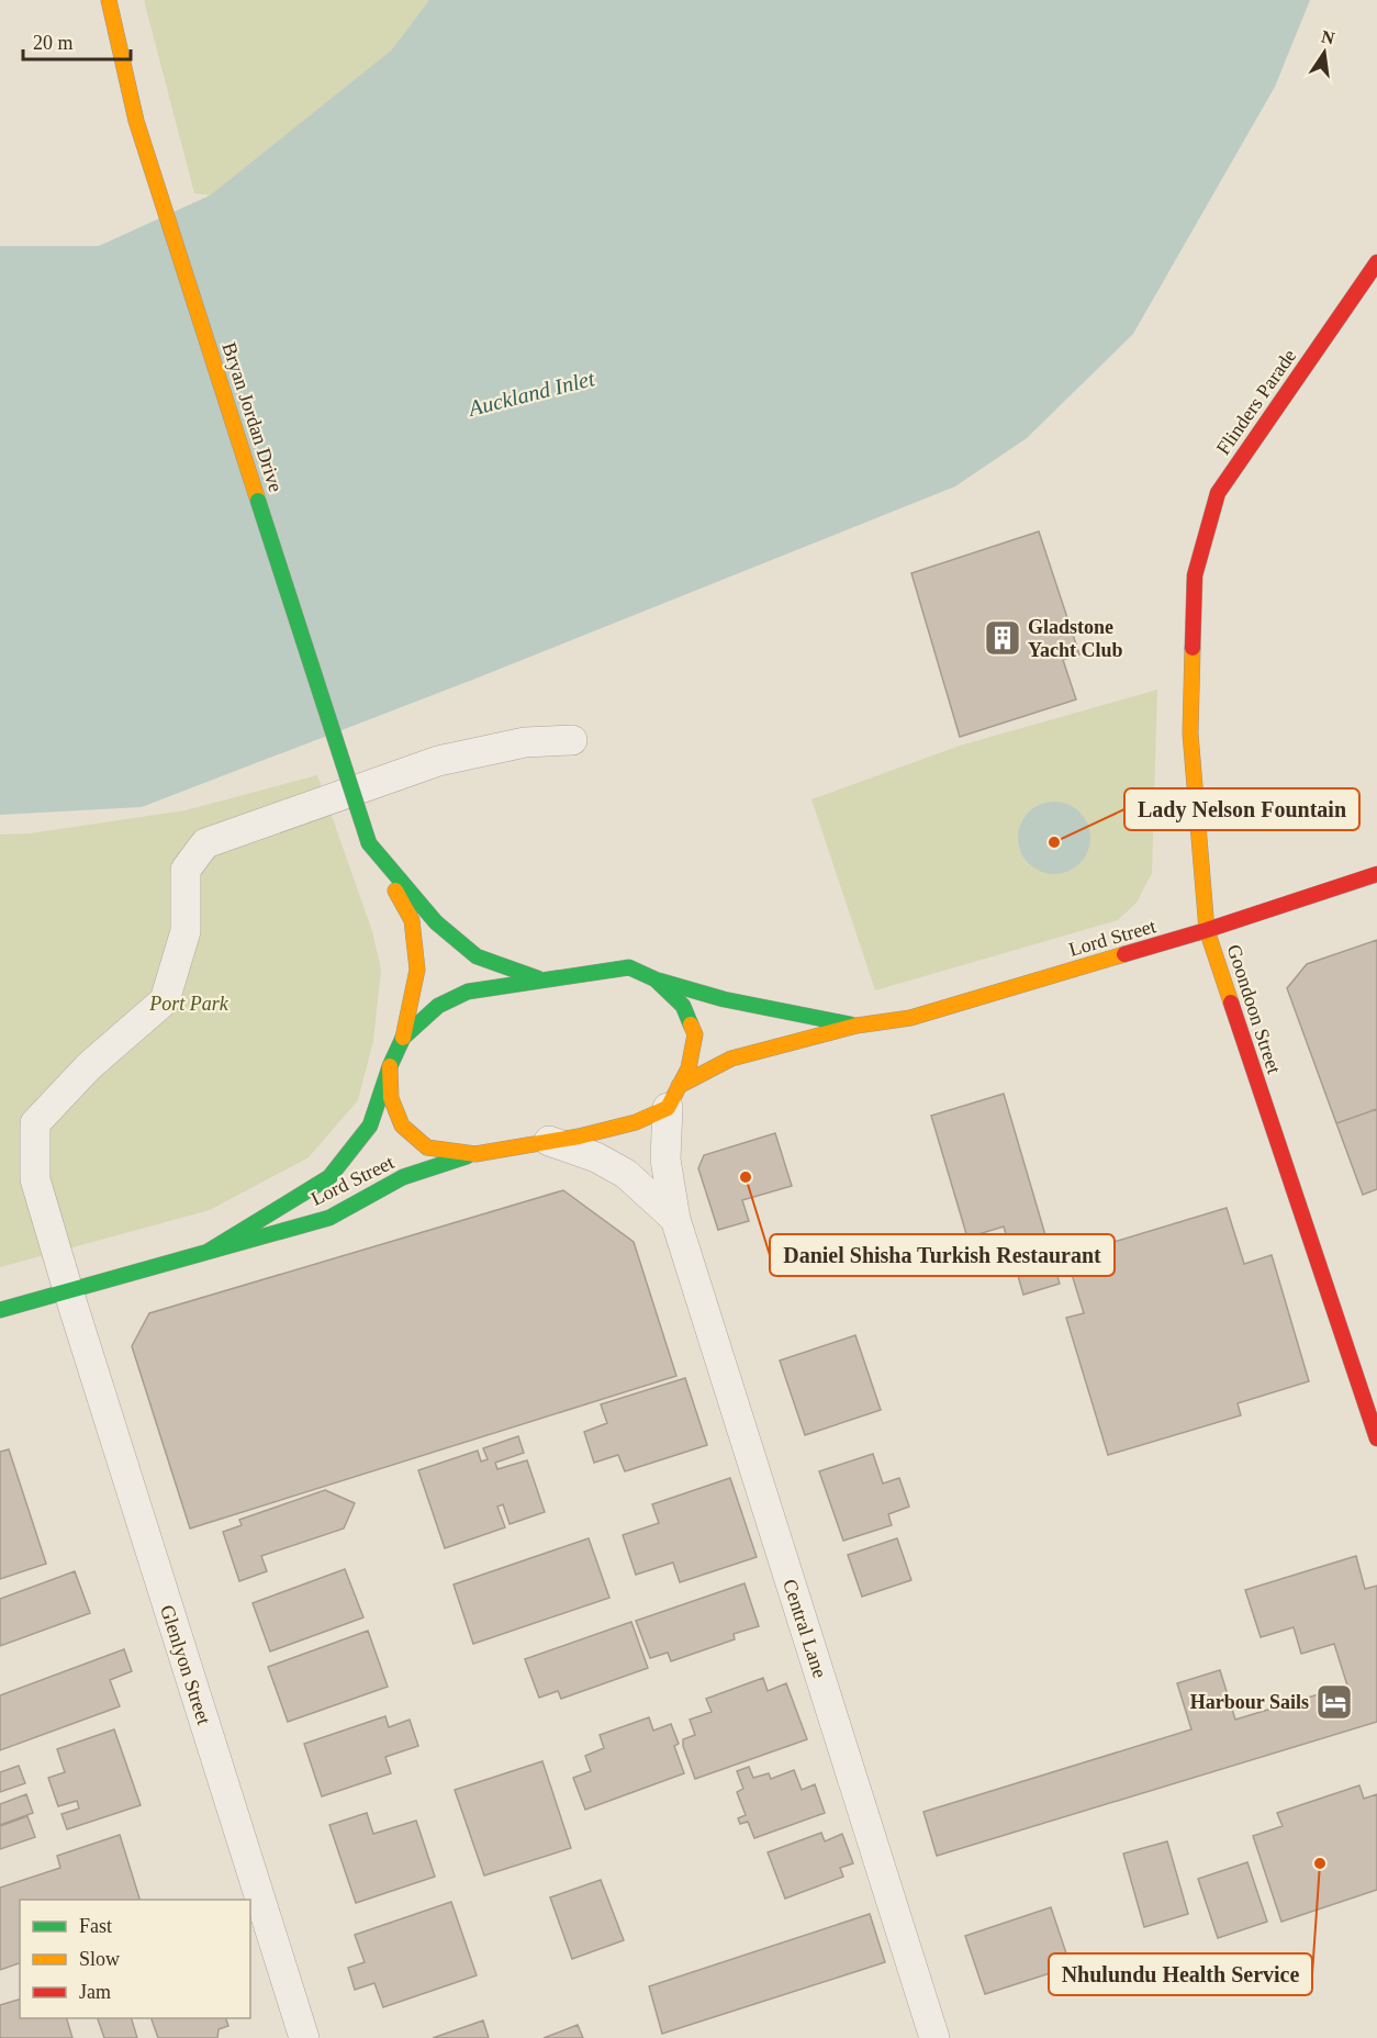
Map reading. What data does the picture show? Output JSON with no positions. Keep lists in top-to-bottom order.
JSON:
{
  "streets": {
    "main road": [
      "Flinders Parade",
      "Bryan Jordan Drive",
      "Lord Street",
      "Goondoon Street"
    ],
    "street": ["Central Lane", "Glenlyon Street"]
  },
  "crossings": [
    ["Flinders Parade", "Goondoon Street"],
    ["Bryan Jordan Drive", "Lord Street"],
    ["Lord Street", "Goondoon Street"],
    ["Lord Street", "Central Lane"],
    ["Lord Street", "Glenlyon Street"]
  ],
  "water": ["Auckland Inlet"],
  "parks": ["Port Park"],
  "places": {
    "building": ["Gladstone Yacht Club"],
    "other": ["Lady Nelson Fountain", "Daniel Shisha Turkish Restaurant", "Nhulundu Health Service"],
    "hotel": ["Harbour Sails"]
  },
  "legend": ["Fast", "Slow", "Jam"],
  "scale_bar": "20 m",
  "north": "top"
}
